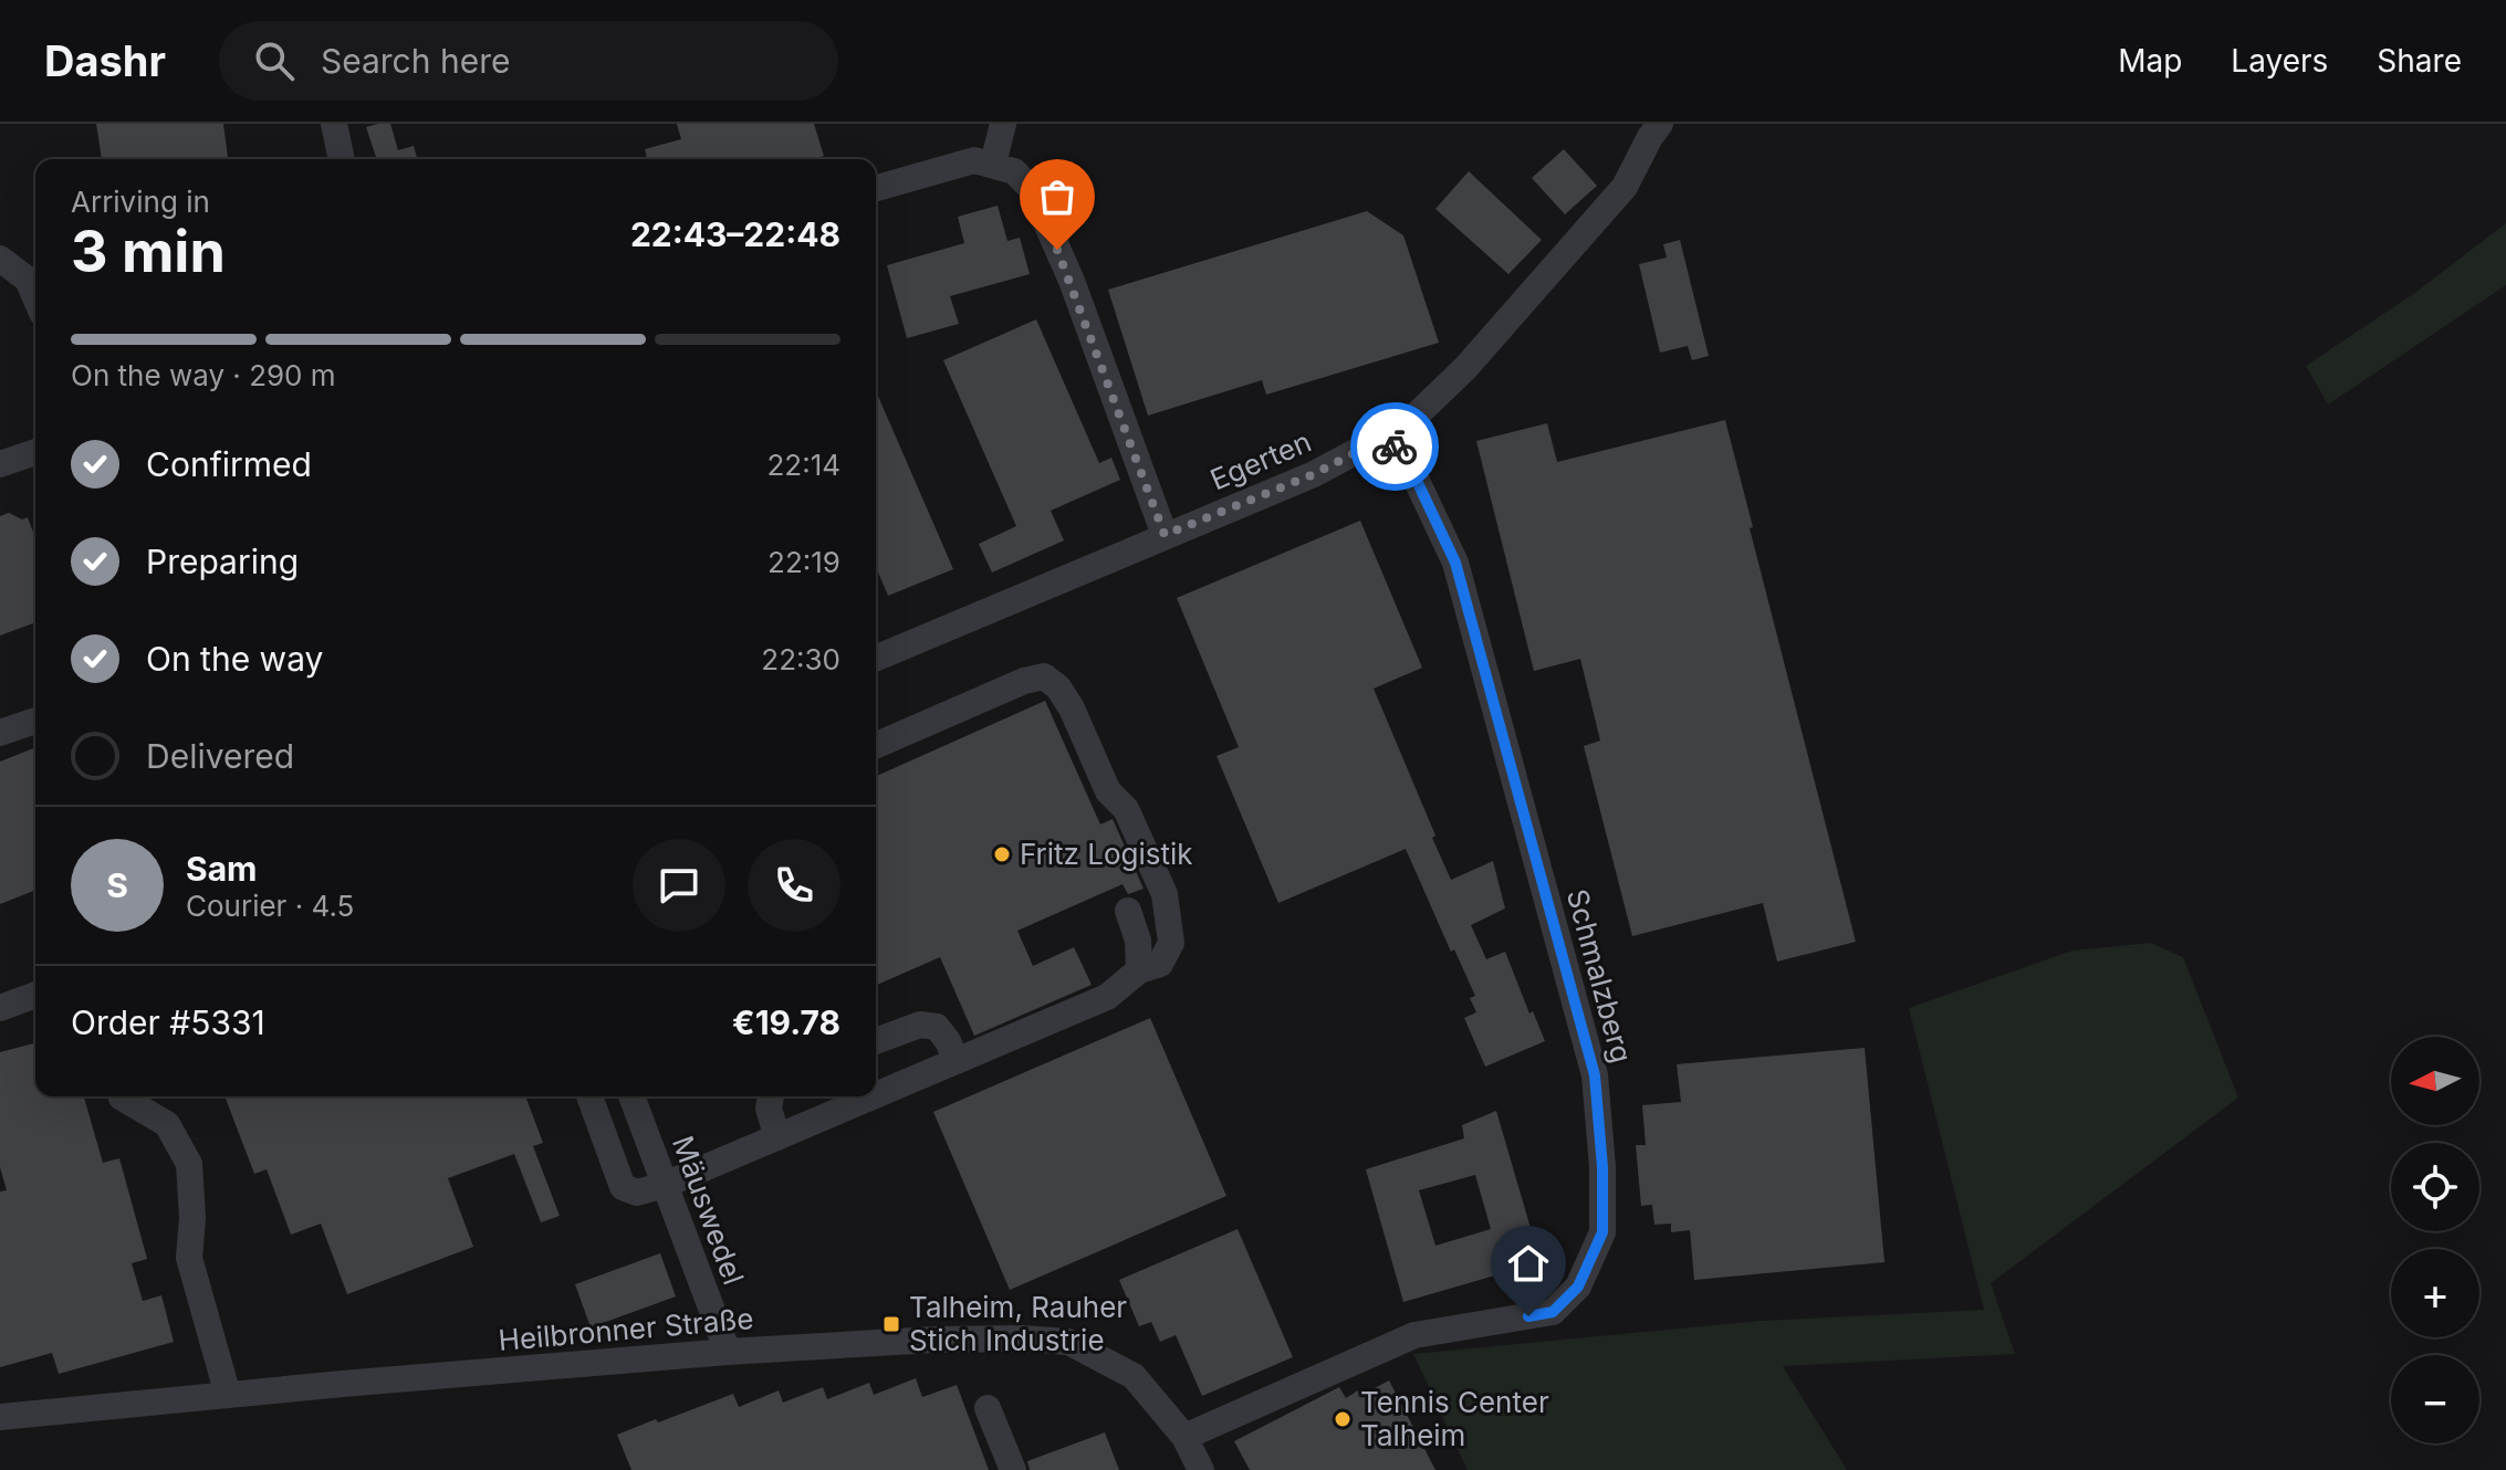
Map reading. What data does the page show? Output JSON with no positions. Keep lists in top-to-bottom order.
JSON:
{
  "streets": {
    "street": [
      "Egerten",
      "Schmalzberg",
      "Mäuswedel",
      "Heilbronner Straße"
    ]
  },
  "crossings": [
    ["Egerten", "Schmalzberg"],
    ["Schmalzberg", "Heilbronner Straße"],
    ["Mäuswedel", "Heilbronner Straße"]
  ],
  "places": {
    "other": ["Fritz Logistik", "Tennis Center Talheim"],
    "transit": ["Talheim, Rauher Stich Industrie"]
  },
  "north": "left",
  "page": {
    "header": "Dashr",
    "search": "Search here",
    "nav": ["Map", "Layers", "Share"],
    "heading": ["3 min", "Arriving in", "22:43–22:48"],
    "panel": [
      "Sam",
      "Courier · 4.5",
      "Order #5331",
      "€19.78"
    ],
    "bar": "On the way · 290 m",
    "list": [
      ["Confirmed", "22:14"],
      ["Preparing", "22:19"],
      ["On the way", "22:30"],
      "Delivered"
    ],
    "round": "S",
    "map_buttons": ["+", "−"]
  }
}
